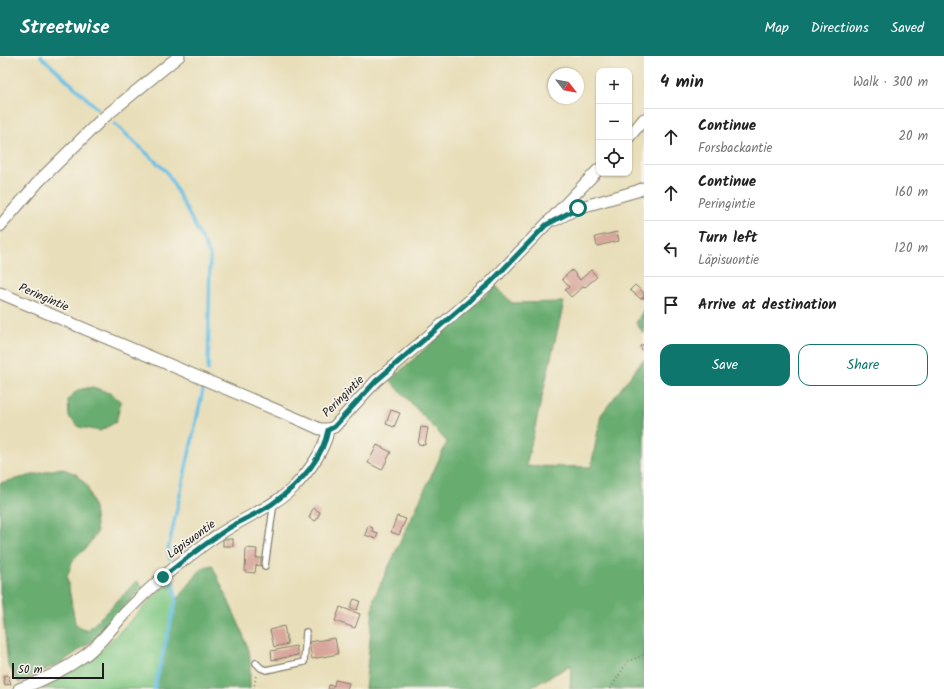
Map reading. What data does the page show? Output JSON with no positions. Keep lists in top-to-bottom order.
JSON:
{
  "streets": {
    "street": ["Peringintie", "Läpisuontie"]
  },
  "crossings": [
    ["Peringintie", "Läpisuontie"]
  ],
  "scale_bar": "50 m",
  "north": "bottom right",
  "page": {
    "header": "Streetwise",
    "nav": ["Map", "Directions", "Saved"],
    "heading": ["4 min", "Walk · 300 m"],
    "map_buttons": ["+", "−"],
    "list": [
      ["Continue", "Forsbackantie", "20 m"],
      ["Continue", "Peringintie", "160 m"],
      ["Turn left", "Läpisuontie", "120 m"],
      "Arrive at destination"
    ],
    "buttons": ["Save", "Share"],
    "scale": "50 m"
  }
}
